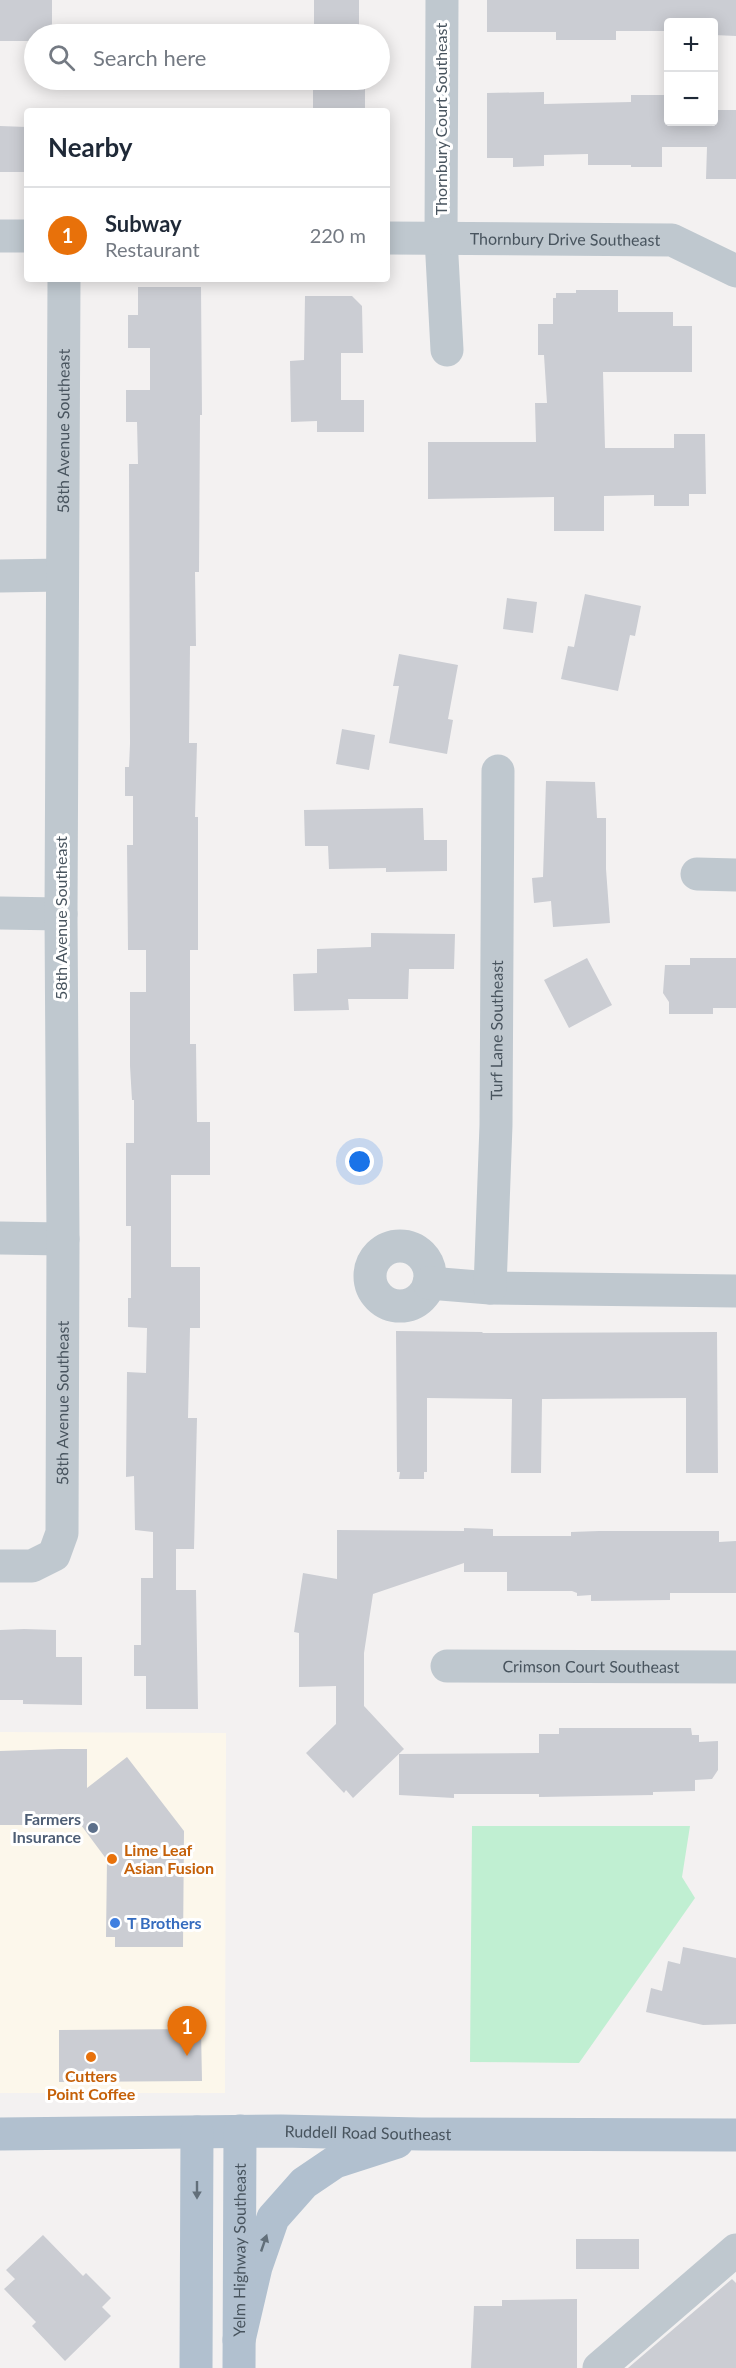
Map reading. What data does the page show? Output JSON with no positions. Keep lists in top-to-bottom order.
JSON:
{
  "streets": {
    "main road": ["Ruddell Road Southeast", "Yelm Highway Southeast"],
    "street": [
      "Thornbury Court Southeast",
      "Thornbury Drive Southeast",
      "58th Avenue Southeast",
      "Turf Lane Southeast",
      "Crimson Court Southeast"
    ]
  },
  "crossings": [
    ["Thornbury Court Southeast", "Thornbury Drive Southeast"],
    ["Ruddell Road Southeast", "Yelm Highway Southeast"]
  ],
  "places": [
    "Farmers Insurance",
    "Lime Leaf Asian Fusion",
    "T Brothers",
    "Cutters Point Coffee"
  ],
  "page": {
    "map_buttons": ["+", "−"],
    "search": "Search here",
    "heading": "Nearby",
    "list": [
      {
        "mark": "1",
        "name": "Subway",
        "note": "Restaurant",
        "value": "220 m"
      }
    ],
    "pins": "1"
  }
}
